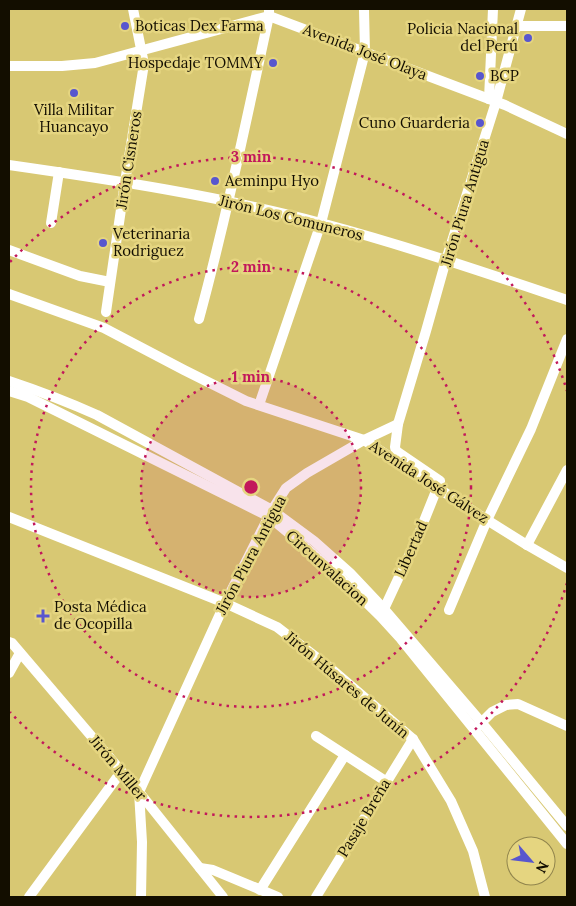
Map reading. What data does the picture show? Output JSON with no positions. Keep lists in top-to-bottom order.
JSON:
{
  "streets": {
    "street": [
      "Avenida José Olaya",
      "Jirón Cisneros",
      "Jirón Piura Antigua",
      "Jirón Los Comuneros",
      "Avenida José Gálvez",
      "Libertad",
      "Circunvalacion",
      "Jirón Húsares de Junín",
      "Jirón Miller",
      "Pasaje Breña"
    ]
  },
  "crossings": [
    ["Avenida José Olaya", "Jirón Piura Antigua"],
    ["Jirón Cisneros", "Jirón Los Comuneros"],
    ["Jirón Piura Antigua", "Jirón Los Comuneros"],
    ["Jirón Piura Antigua", "Avenida José Gálvez"],
    ["Jirón Piura Antigua", "Circunvalacion"],
    ["Jirón Piura Antigua", "Jirón Húsares de Junín"],
    ["Jirón Piura Antigua", "Jirón Miller"],
    ["Avenida José Gálvez", "Libertad"],
    ["Libertad", "Circunvalacion"],
    ["Jirón Húsares de Junín", "Pasaje Breña"]
  ],
  "places": {
    "other": [
      "Boticas Dex Farma",
      "Policia Nacional del Perú",
      "Hospedaje TOMMY",
      "BCP",
      "Villa Militar Huancayo",
      "Cuno Guarderia",
      "Aeminpu Hyo",
      "Veterinaria Rodriguez"
    ],
    "health": ["Posta Médica de Ocopilla"]
  },
  "north": "bottom right",
  "rings": ["3 min", "2 min", "1 min"]
}
